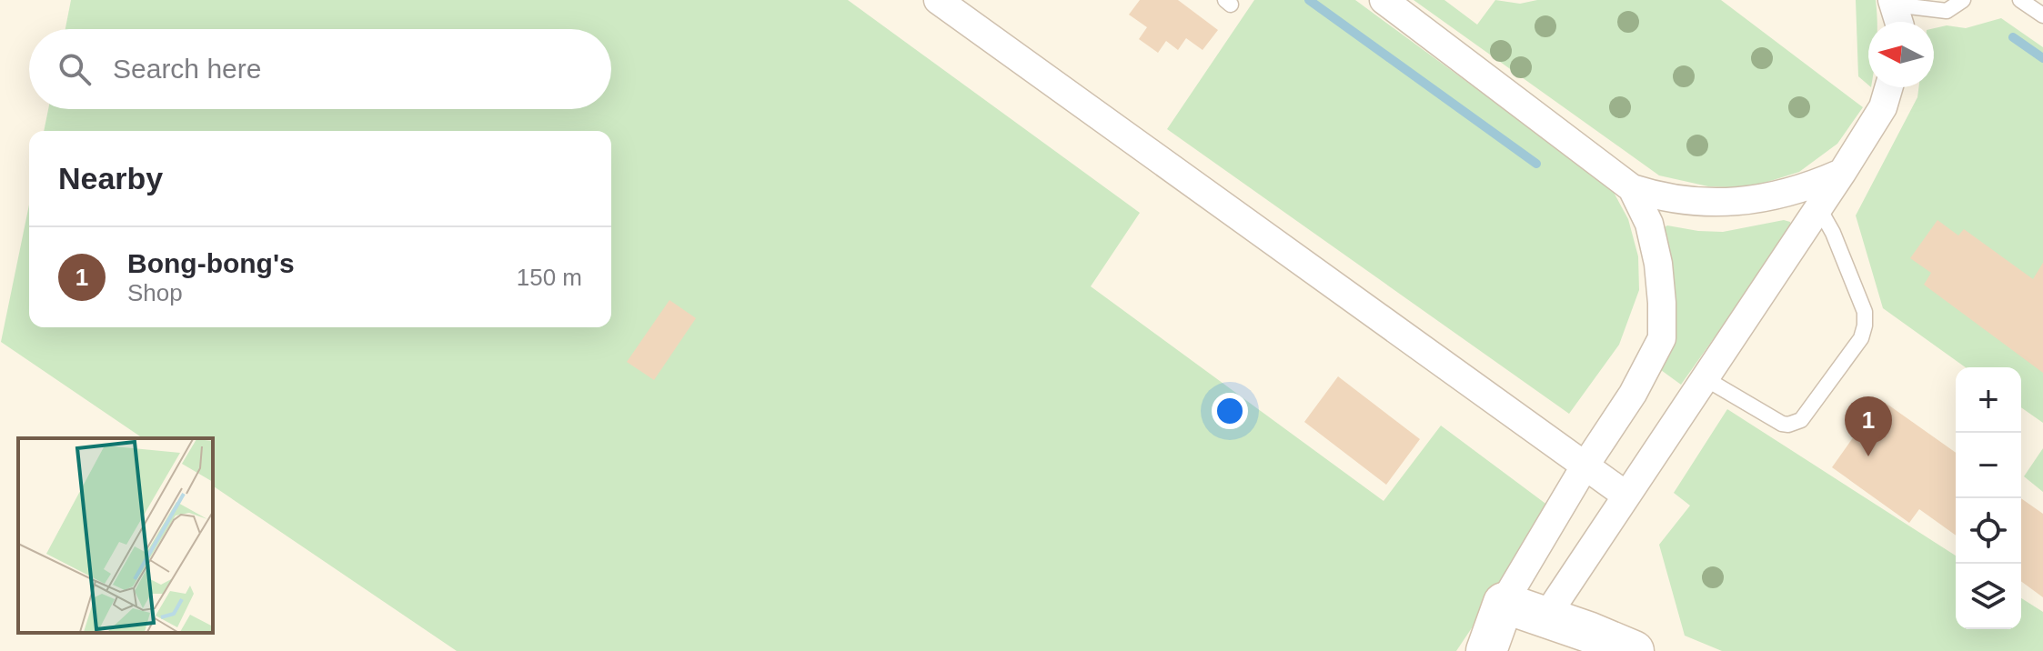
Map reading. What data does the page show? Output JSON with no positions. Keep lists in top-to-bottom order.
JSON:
{
  "north": "left",
  "page": {
    "search": "Search here",
    "heading": "Nearby",
    "list": [
      {
        "mark": "1",
        "name": "Bong-bong's",
        "note": "Shop",
        "value": "150 m"
      }
    ],
    "map_buttons": ["+", "−"],
    "pins": "1"
  }
}
